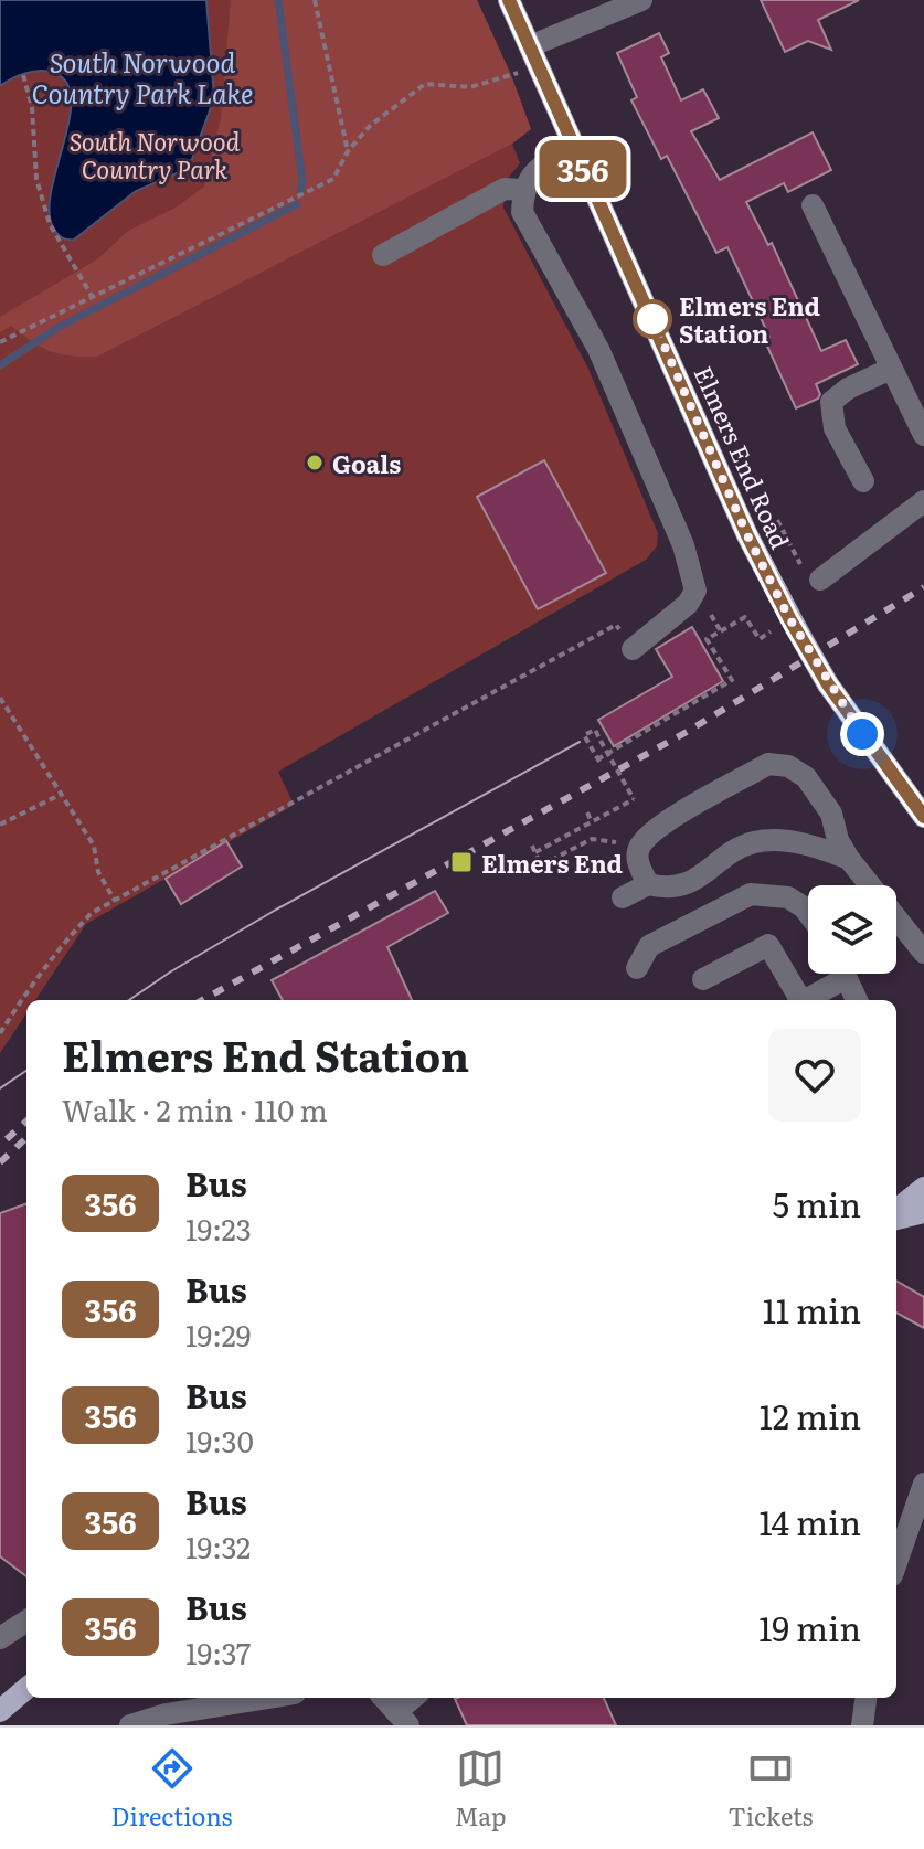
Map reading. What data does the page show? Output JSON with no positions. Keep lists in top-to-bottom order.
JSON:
{
  "streets": {
    "main road": ["Elmers End Road"]
  },
  "water": ["South Norwood Country Park Lake"],
  "parks": ["South Norwood Country Park"],
  "places": {
    "other": ["Elmers End Station", "Goals"],
    "transit": ["Elmers End"]
  },
  "lines": ["bus line 356"],
  "page": {
    "on_map": "356",
    "heading": ["Elmers End Station", "Walk · 2 min · 110 m"],
    "list": [
      {
        "mark": "356",
        "name": "Bus",
        "note": "19:23",
        "value": "5 min"
      },
      {
        "mark": "356",
        "name": "Bus",
        "note": "19:29",
        "value": "11 min"
      },
      {
        "mark": "356",
        "name": "Bus",
        "note": "19:30",
        "value": "12 min"
      },
      {
        "mark": "356",
        "name": "Bus",
        "note": "19:32",
        "value": "14 min"
      },
      {
        "mark": "356",
        "name": "Bus",
        "note": "19:37",
        "value": "19 min"
      }
    ],
    "tabs": ["Directions", "Map", "Tickets"]
  }
}
